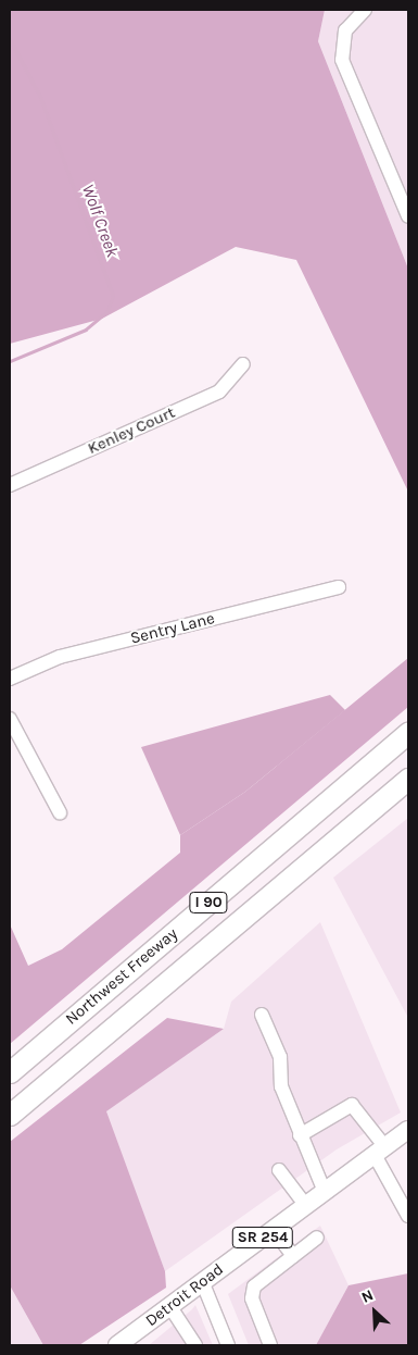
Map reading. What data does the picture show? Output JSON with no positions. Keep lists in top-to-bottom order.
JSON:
{
  "streets": {
    "highway": ["I 90", "Northwest Freeway"],
    "main road": ["SR 254", "Detroit Road"],
    "street": ["Kenley Court", "Sentry Lane"]
  },
  "water": ["Wolf Creek"],
  "north": "top left"
}
